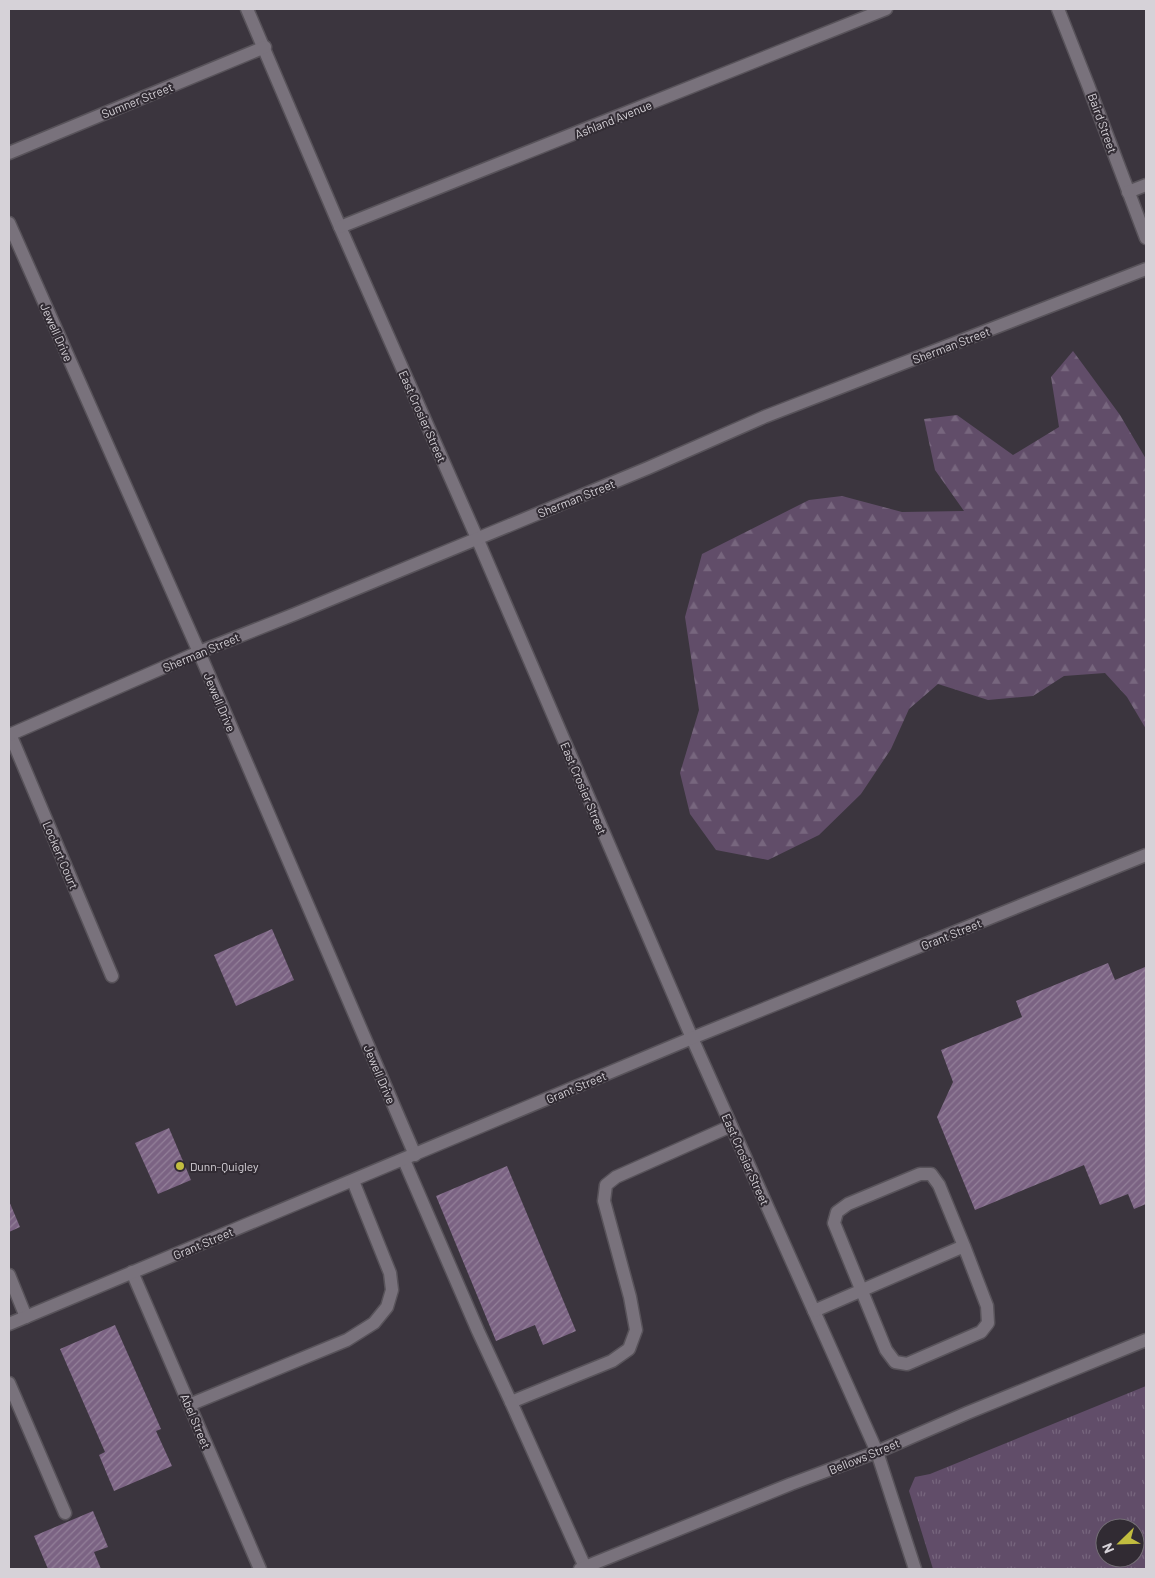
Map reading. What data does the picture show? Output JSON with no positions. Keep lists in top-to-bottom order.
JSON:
{
  "streets": {
    "street": [
      "Sumner Street",
      "Ashland Avenue",
      "Baird Street",
      "Jewell Drive",
      "Sherman Street",
      "East Crosier Street",
      "Lockert Court",
      "Grant Street",
      "Abel Street",
      "Bellows Street"
    ]
  },
  "crossings": [
    ["Sumner Street", "East Crosier Street"],
    ["Ashland Avenue", "East Crosier Street"],
    ["Jewell Drive", "Sherman Street"],
    ["Jewell Drive", "Grant Street"],
    ["Jewell Drive", "Bellows Street"],
    ["Sherman Street", "East Crosier Street"],
    ["Sherman Street", "Lockert Court"],
    ["East Crosier Street", "Grant Street"],
    ["East Crosier Street", "Bellows Street"],
    ["Grant Street", "Abel Street"]
  ],
  "places": ["Dunn-Quigley"],
  "north": "bottom left"
}
